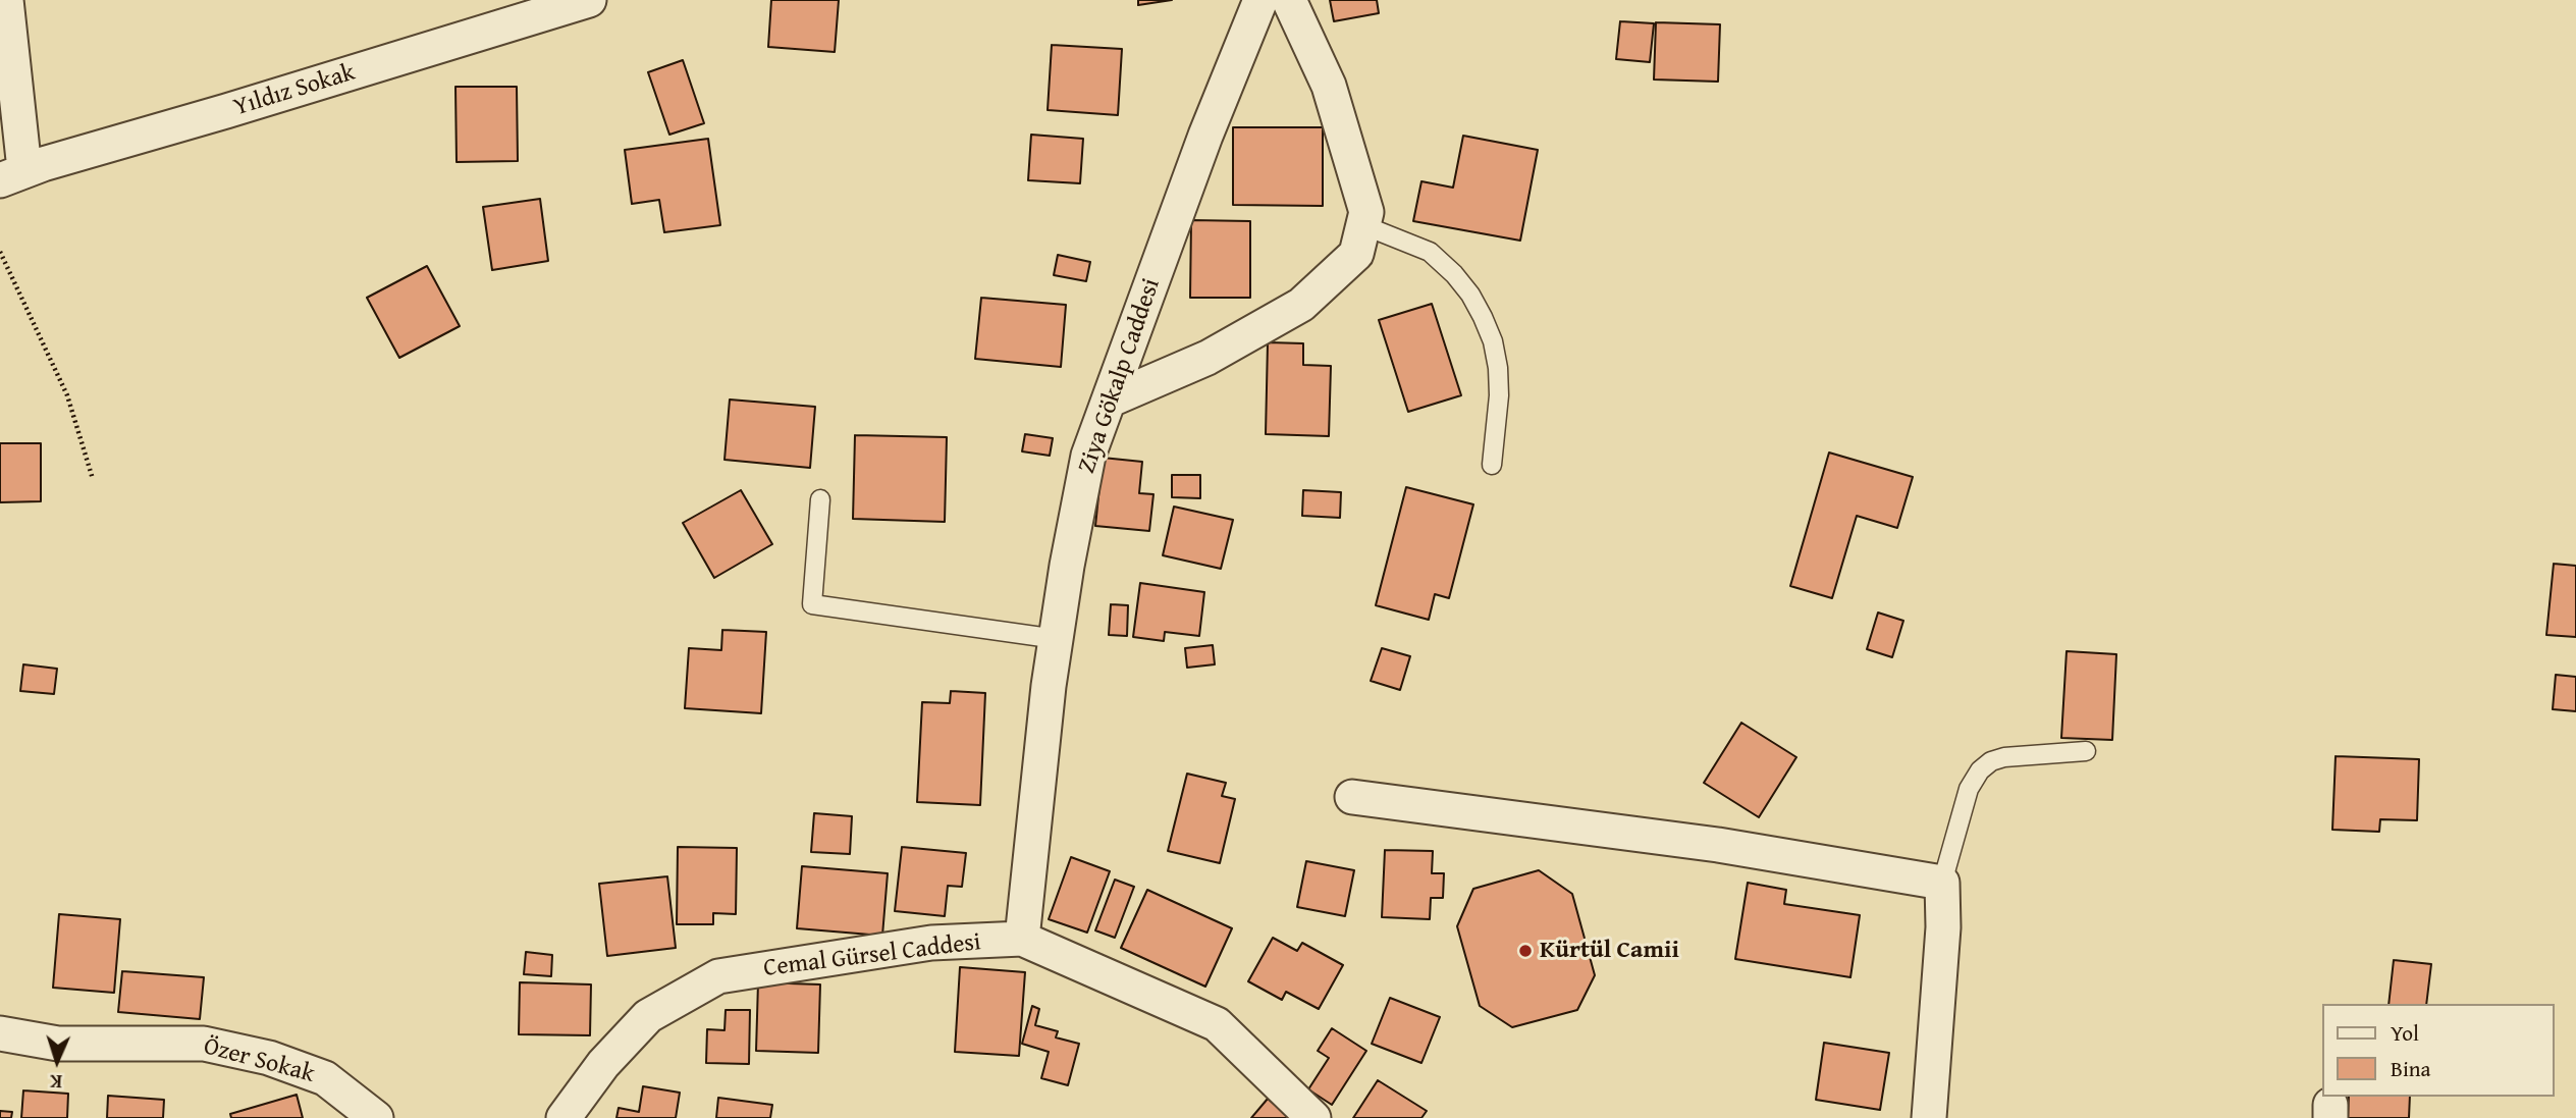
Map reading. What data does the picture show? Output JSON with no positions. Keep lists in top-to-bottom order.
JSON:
{
  "streets": {
    "street": [
      "Yıldız Sokak",
      "Ziya Gökalp Caddesi",
      "Cemal Gürsel Caddesi",
      "Özer Sokak"
    ]
  },
  "crossings": [
    ["Ziya Gökalp Caddesi", "Cemal Gürsel Caddesi"]
  ],
  "places": ["Kürtül Camii"],
  "legend": ["Yol", "Bina"],
  "north": "bottom"
}
